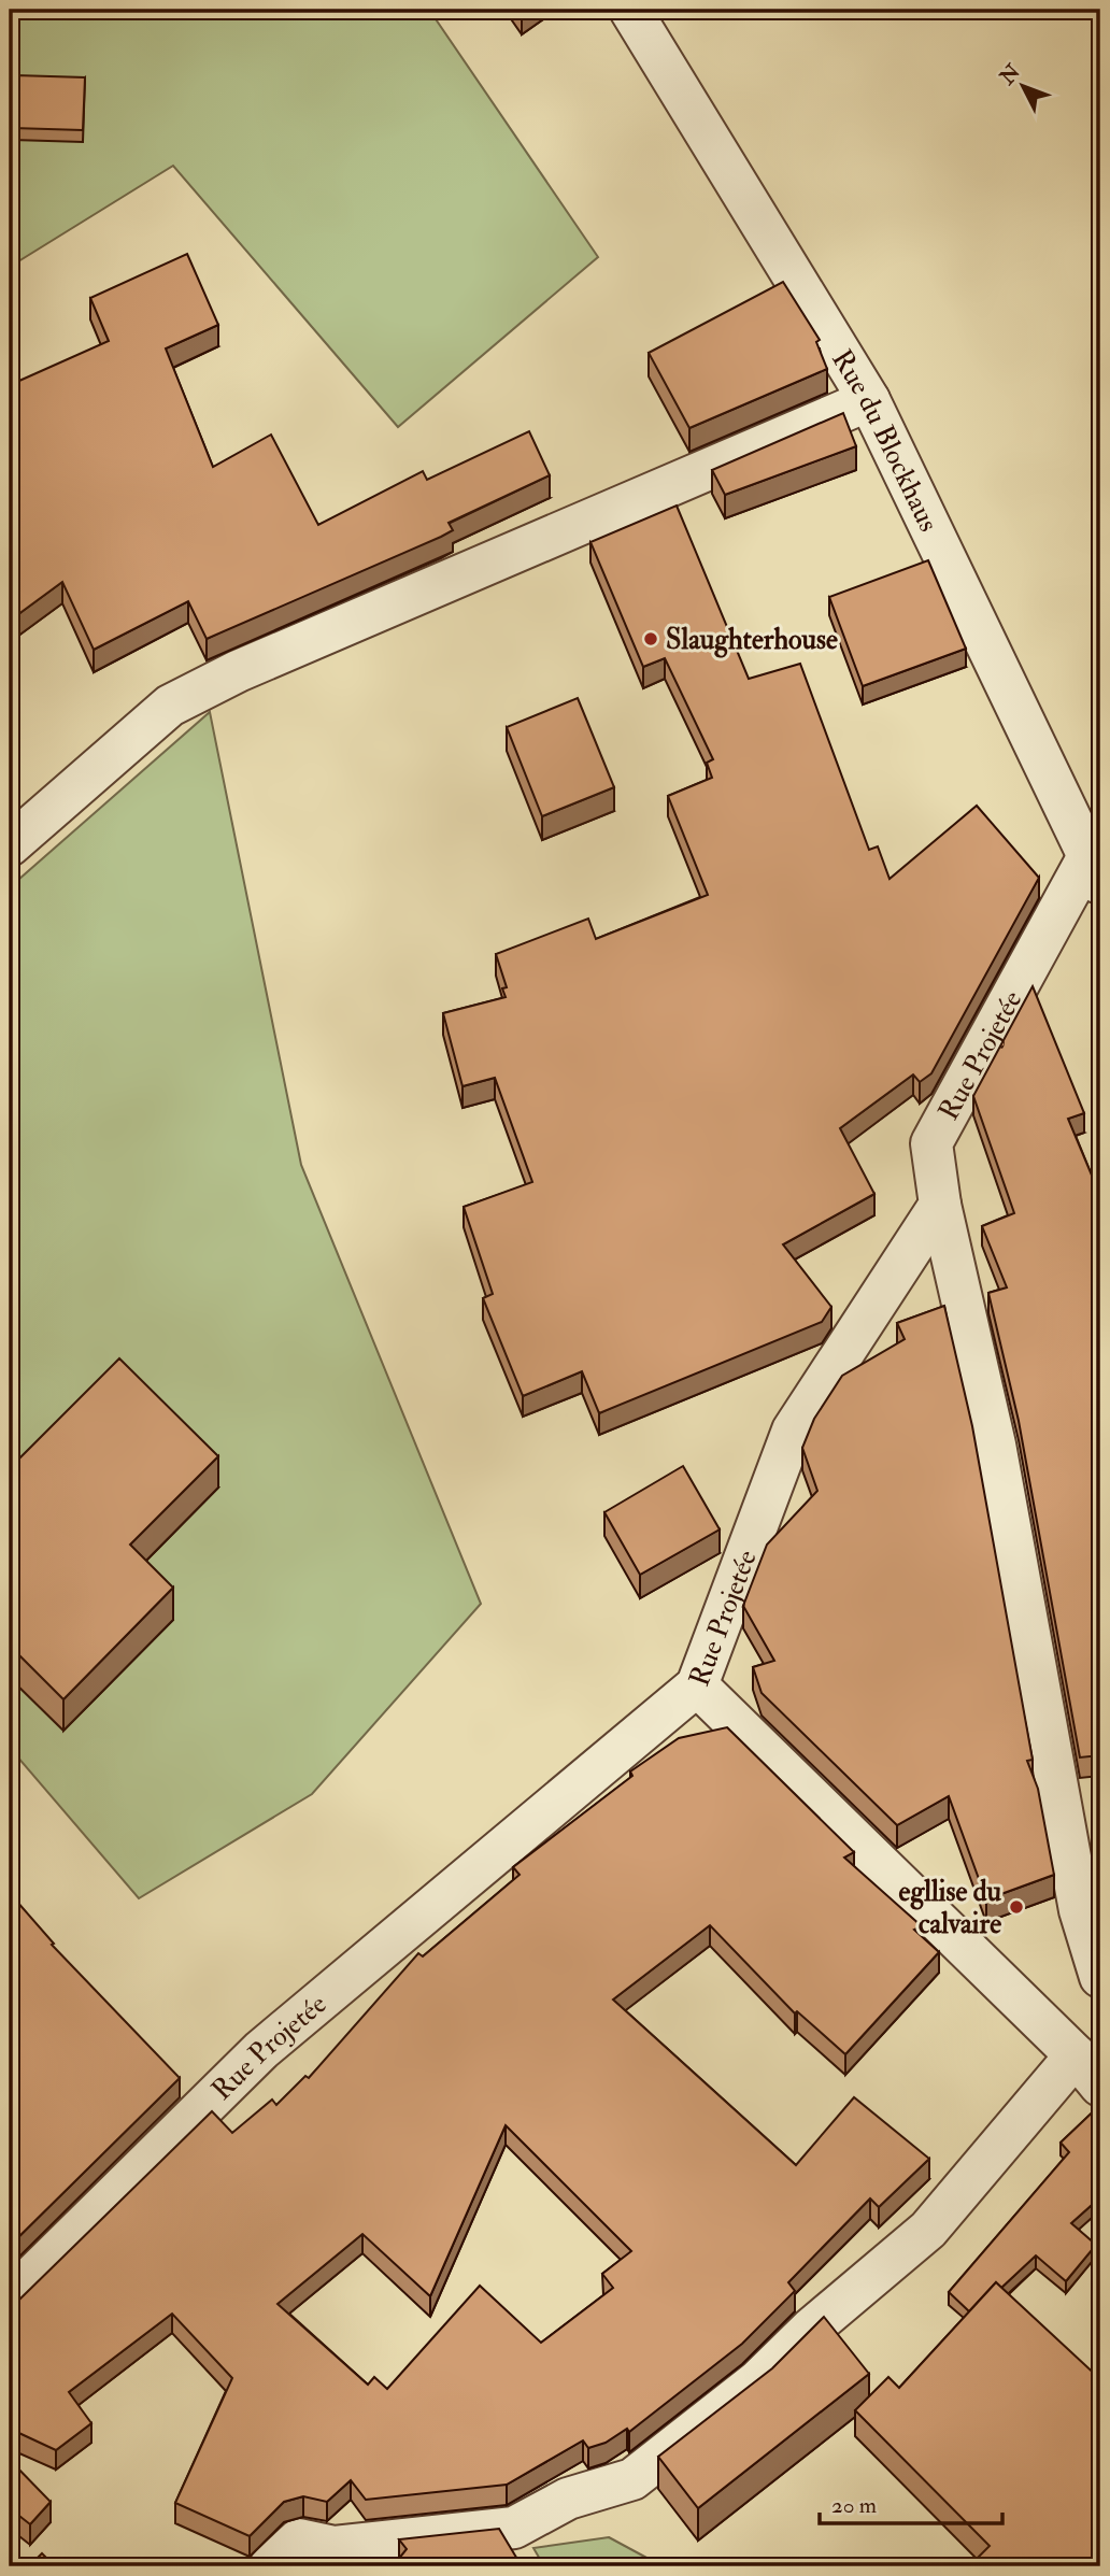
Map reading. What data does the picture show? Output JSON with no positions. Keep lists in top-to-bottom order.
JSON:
{
  "streets": {
    "street": ["Rue du Blockhaus", "Rue Projetée"]
  },
  "crossings": [
    ["Rue du Blockhaus", "Rue Projetée"]
  ],
  "places": ["Slaughterhouse", "egllise du calvaire"],
  "scale_bar": "20 m",
  "north": "top left"
}
